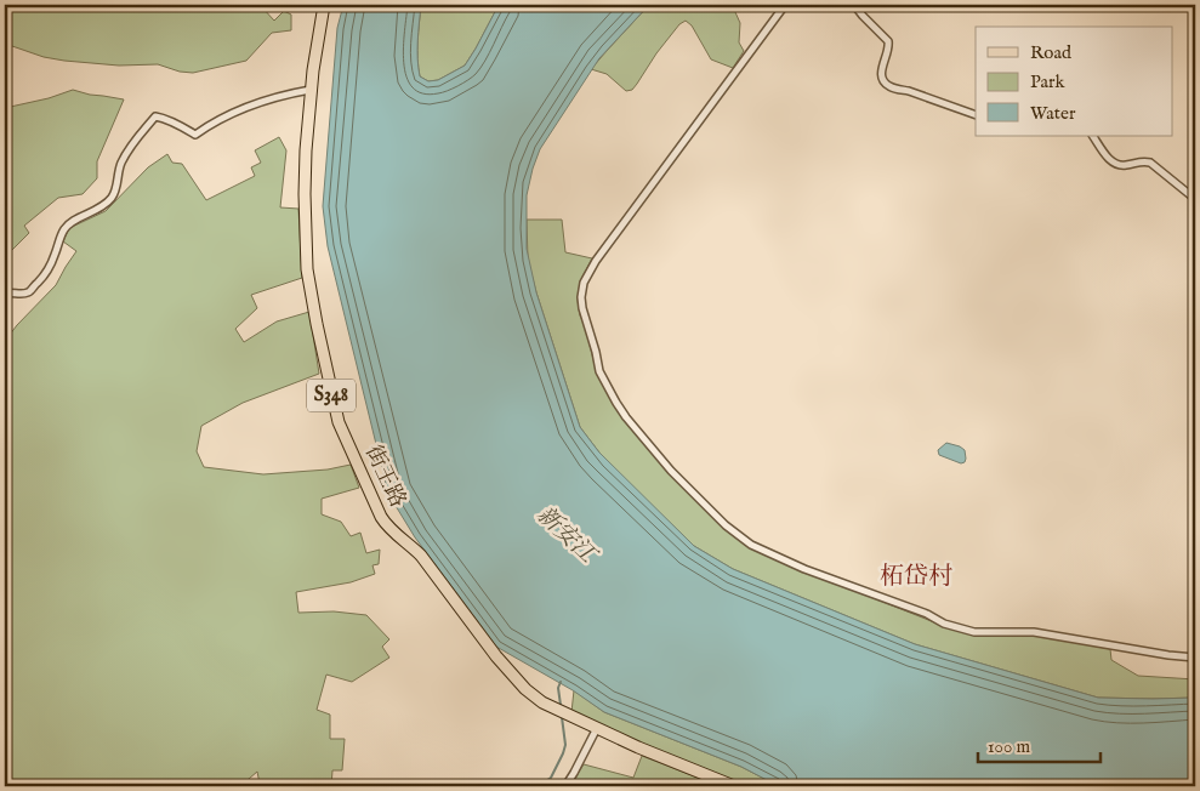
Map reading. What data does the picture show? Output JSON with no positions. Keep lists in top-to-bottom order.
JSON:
{
  "streets": {
    "main road": ["S348", "街王路"]
  },
  "districts": ["柘岱村"],
  "water": ["新安江"],
  "legend": ["Road", "Park", "Water"],
  "scale_bar": "100 m"
}
